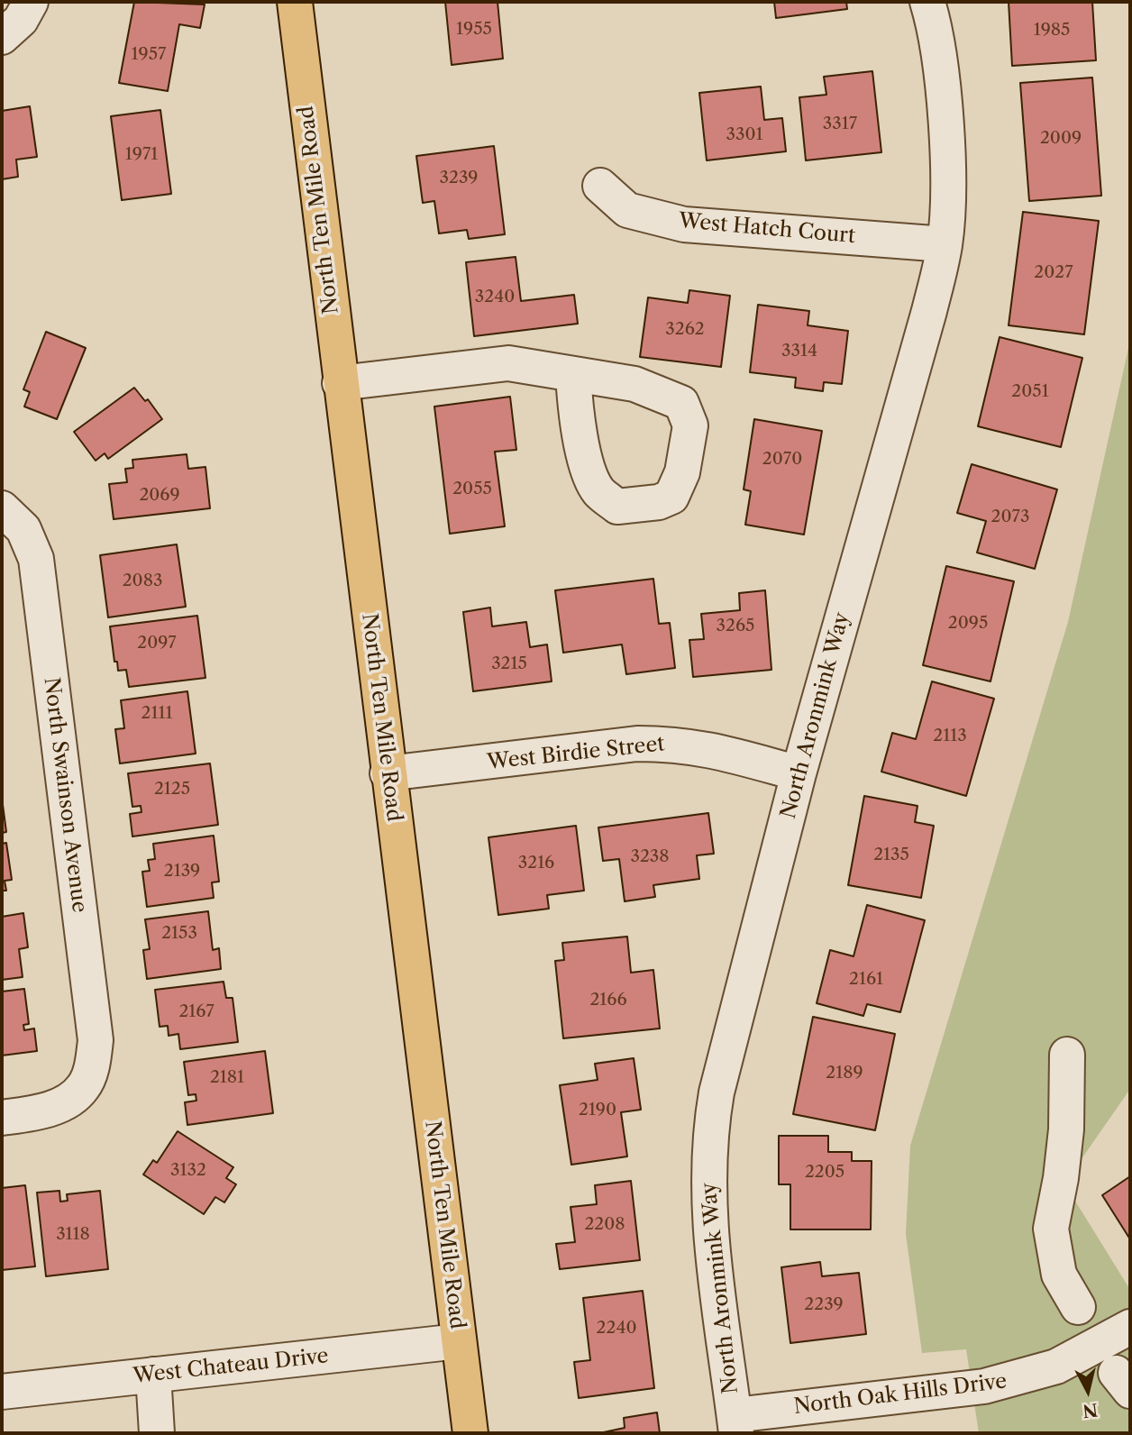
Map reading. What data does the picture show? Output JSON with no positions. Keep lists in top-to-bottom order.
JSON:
{
  "streets": {
    "main road": ["North Ten Mile Road"],
    "street": [
      "West Hatch Court",
      "North Aronmink Way",
      "West Birdie Street",
      "North Swainson Avenue",
      "West Chateau Drive",
      "North Oak Hills Drive"
    ]
  },
  "crossings": [
    ["North Ten Mile Road", "West Birdie Street"],
    ["North Ten Mile Road", "West Chateau Drive"],
    ["West Hatch Court", "North Aronmink Way"],
    ["North Aronmink Way", "West Birdie Street"],
    ["North Aronmink Way", "North Oak Hills Drive"]
  ],
  "house_numbers": [
    "1955",
    "1985",
    "1957",
    "3317",
    "3301",
    "2009",
    "1971",
    "3239",
    "2027",
    "3240",
    "3262",
    "3314",
    "2051",
    "2070",
    "2055",
    "2069",
    "2073",
    "2083",
    "2095",
    "3265",
    "2097",
    "3215",
    "2111",
    "2113",
    "2125",
    "2135",
    "3238",
    "3216",
    "2139",
    "2153",
    "2161",
    "2166",
    "2167",
    "2189",
    "2181",
    "2190",
    "3132",
    "2205",
    "2208",
    "3118",
    "2239",
    "2240"
  ],
  "north": "bottom"
}
